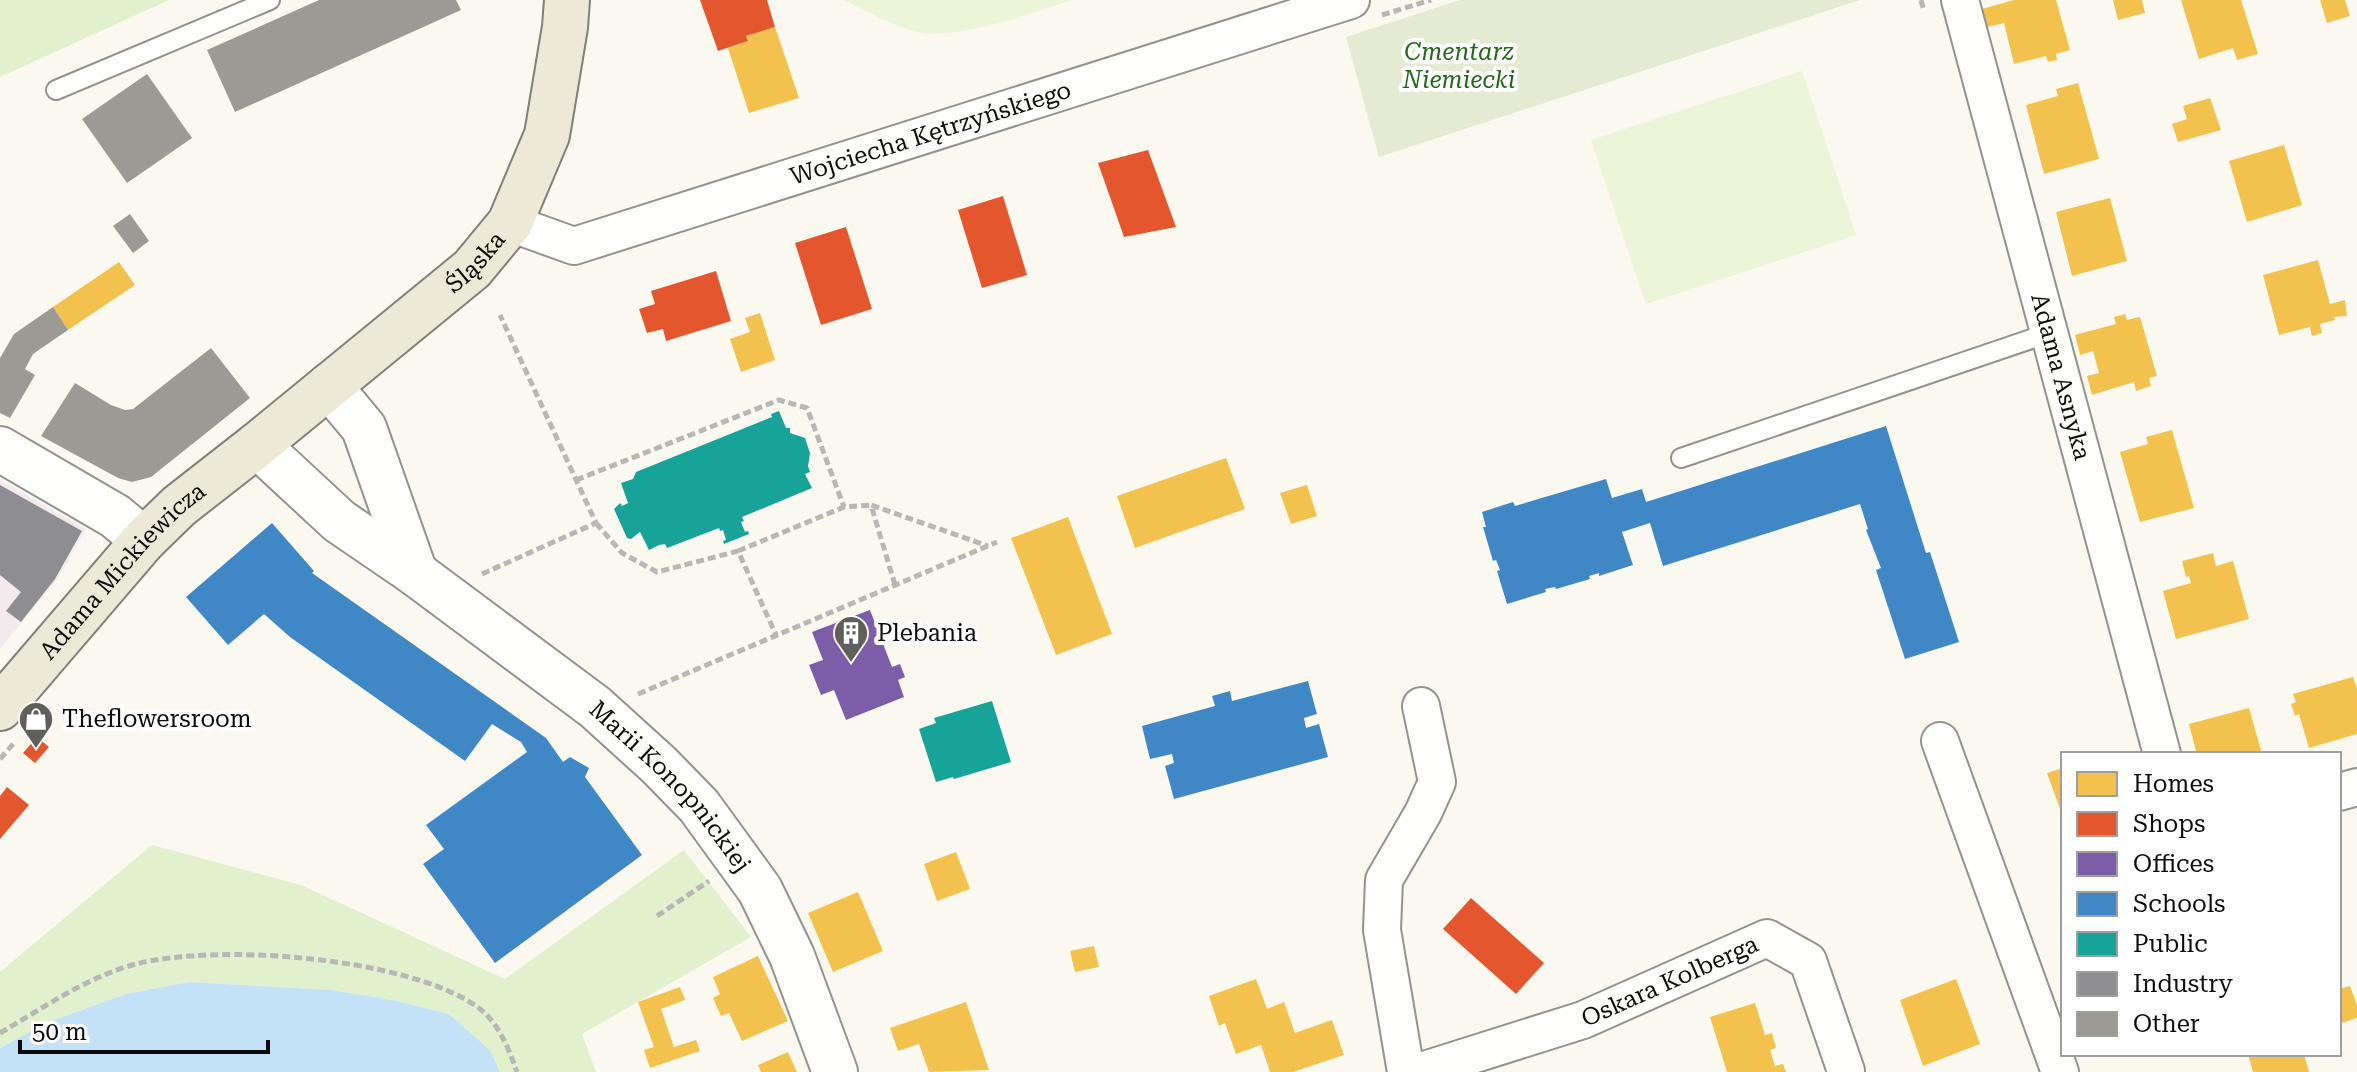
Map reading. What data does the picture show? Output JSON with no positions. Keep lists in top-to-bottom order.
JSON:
{
  "streets": {
    "main road": ["Śląska", "Adama Mickiewicza"],
    "street": [
      "Wojciecha Kętrzyńskiego",
      "Adama Asnyka",
      "Marii Konopnickiej",
      "Oskara Kolberga"
    ]
  },
  "crossings": [
    ["Wojciecha Kętrzyńskiego", "Śląska"],
    ["Śląska", "Adama Mickiewicza"],
    ["Śląska", "Marii Konopnickiej"],
    ["Adama Mickiewicza", "Marii Konopnickiej"]
  ],
  "parks": ["Cmentarz Niemiecki"],
  "places": {
    "building": ["Plebania"],
    "shop": ["Theflowersroom"]
  },
  "legend": [
    "Homes",
    "Shops",
    "Offices",
    "Schools",
    "Public",
    "Industry",
    "Other"
  ],
  "scale_bar": "50 m"
}
